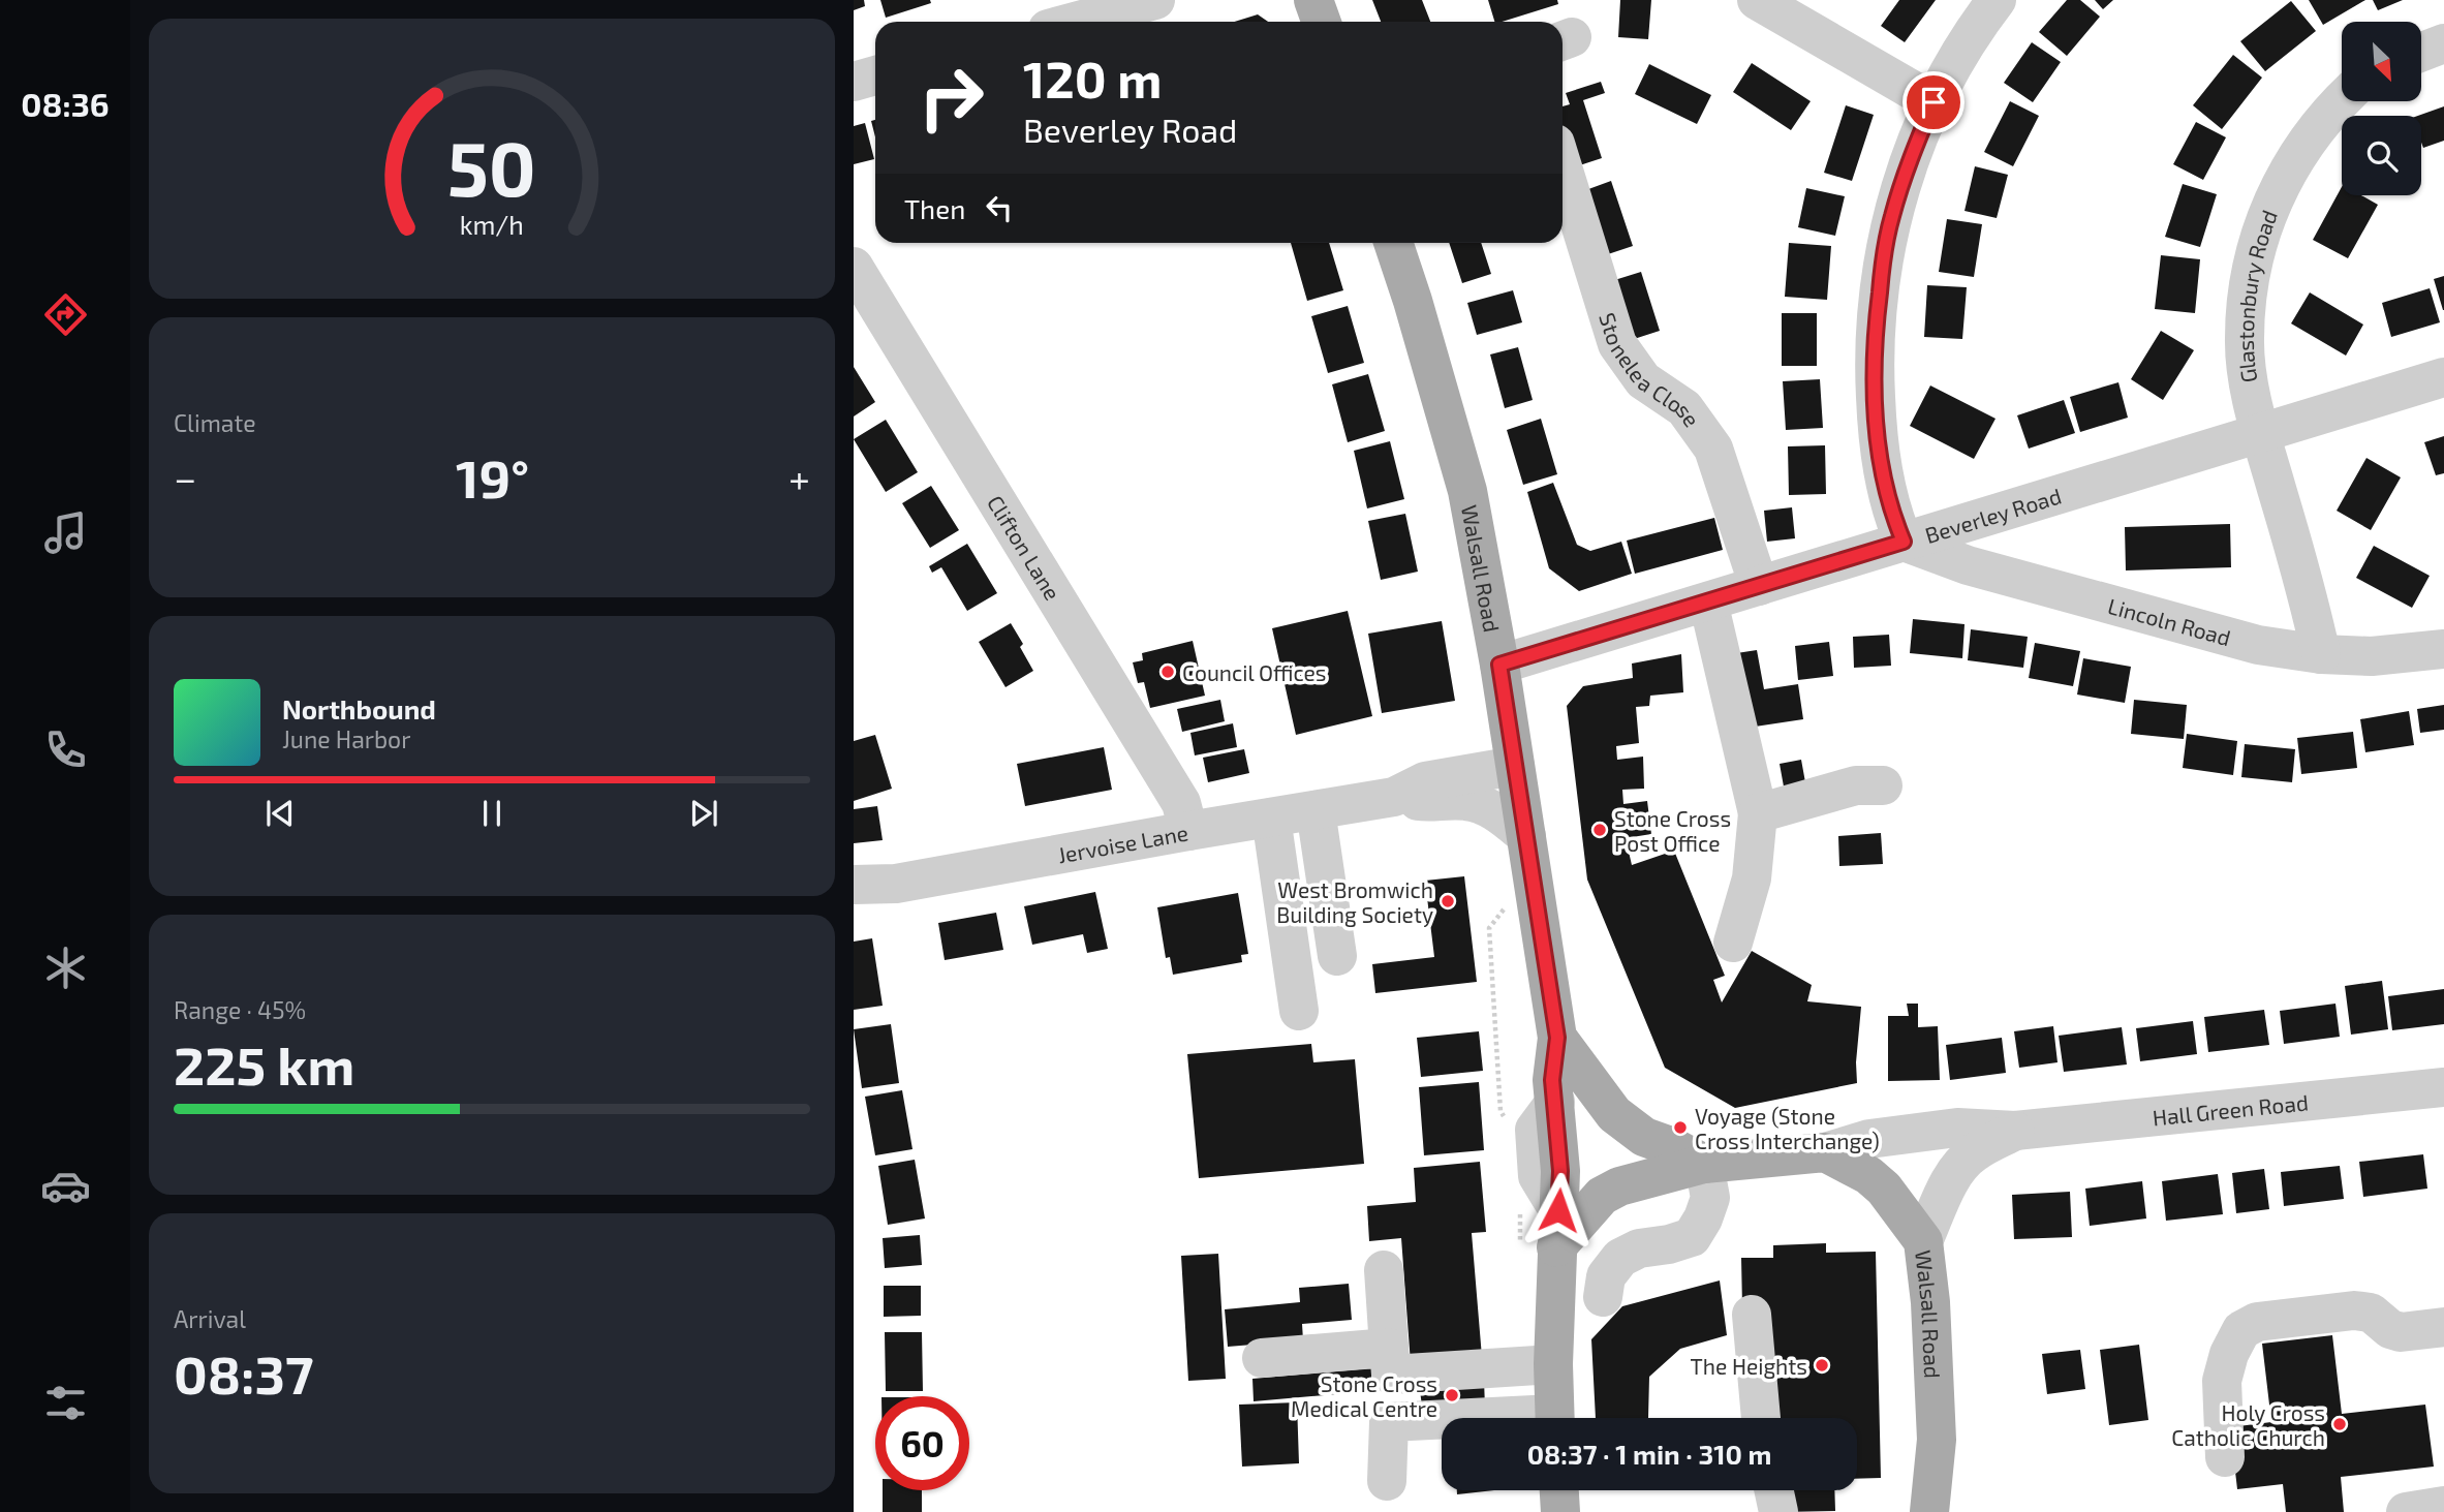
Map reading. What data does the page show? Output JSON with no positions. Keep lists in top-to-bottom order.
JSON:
{
  "streets": {
    "main road": ["Walsall Road"],
    "street": [
      "Glastonbury Road",
      "Stonelea Close",
      "Beverley Road",
      "Clifton Lane",
      "Lincoln Road",
      "Jervoise Lane",
      "Hall Green Road"
    ]
  },
  "crossings": [
    ["Glastonbury Road", "Beverley Road"],
    ["Glastonbury Road", "Lincoln Road"],
    ["Stonelea Close", "Beverley Road"],
    ["Beverley Road", "Walsall Road"],
    ["Beverley Road", "Lincoln Road"],
    ["Clifton Lane", "Jervoise Lane"],
    ["Walsall Road", "Jervoise Lane"],
    ["Walsall Road", "Hall Green Road"]
  ],
  "places": [
    "Council Offices",
    "Stone Cross Post Office",
    "West Bromwich Building Society",
    "Voyage (Stone Cross Interchange)",
    "The Heights",
    "Stone Cross Medical Centre",
    "Holy Cross Catholic Church"
  ],
  "north": "bottom right",
  "page": {
    "tabs": "08:36",
    "turn": ["120 m", "Beverley Road"],
    "then": "Then",
    "tile": [
      "Climate",
      ["Range · 45%", "225 km"],
      ["Arrival", "08:37"]
    ],
    "heat": ["−", "19°", "+"],
    "song": ["Northbound", "June Harbor"],
    "limit": "60",
    "trip": "08:37 · 1 min · 310 m",
    "gauge": ["50", "km/h"]
  }
}
